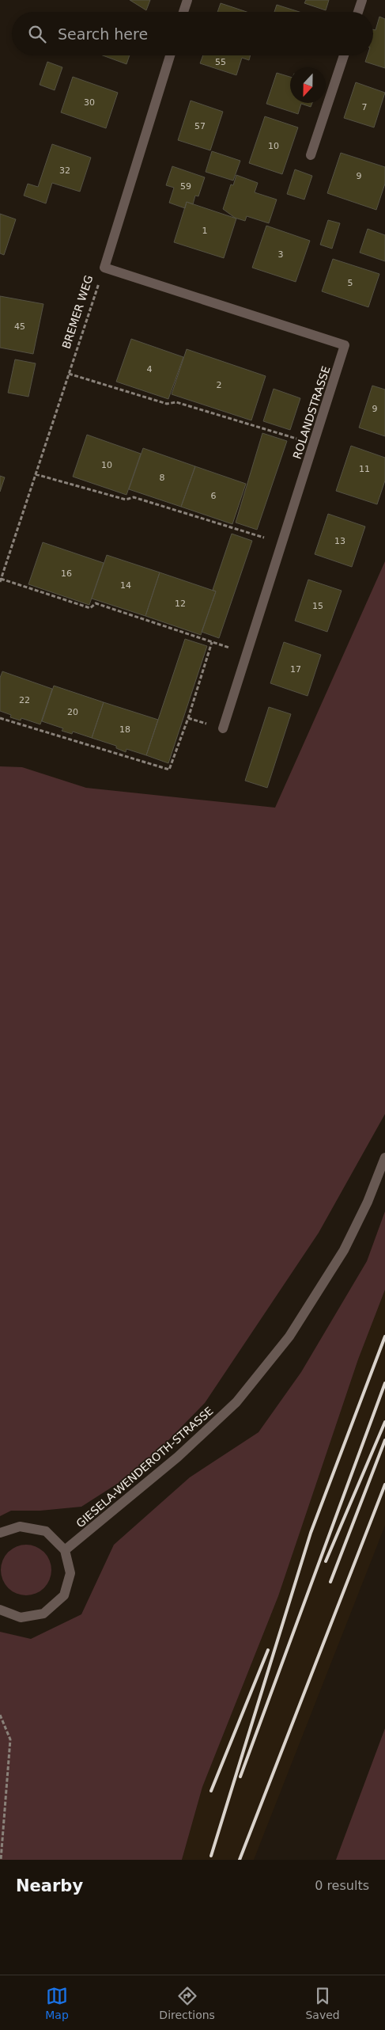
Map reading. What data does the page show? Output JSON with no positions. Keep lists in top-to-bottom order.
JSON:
{
  "streets": {
    "street": ["BREMER WEG", "ROLANDSTRASSE", "GIESELA-WENDEROTH-STRASSE"]
  },
  "crossings": [
    ["BREMER WEG", "ROLANDSTRASSE"]
  ],
  "house_numbers": [
    "55",
    "30",
    "7",
    "57",
    "10",
    "32",
    "9",
    "59",
    "1",
    "3",
    "5",
    "45",
    "4",
    "2",
    "9",
    "10",
    "11",
    "8",
    "6",
    "13",
    "16",
    "14",
    "12",
    "15",
    "17",
    "22",
    "20",
    "18"
  ],
  "north": "bottom",
  "page": {
    "search": "Search here",
    "heading": ["Nearby", "0 results"],
    "nav": ["Map", "Directions", "Saved"]
  }
}
